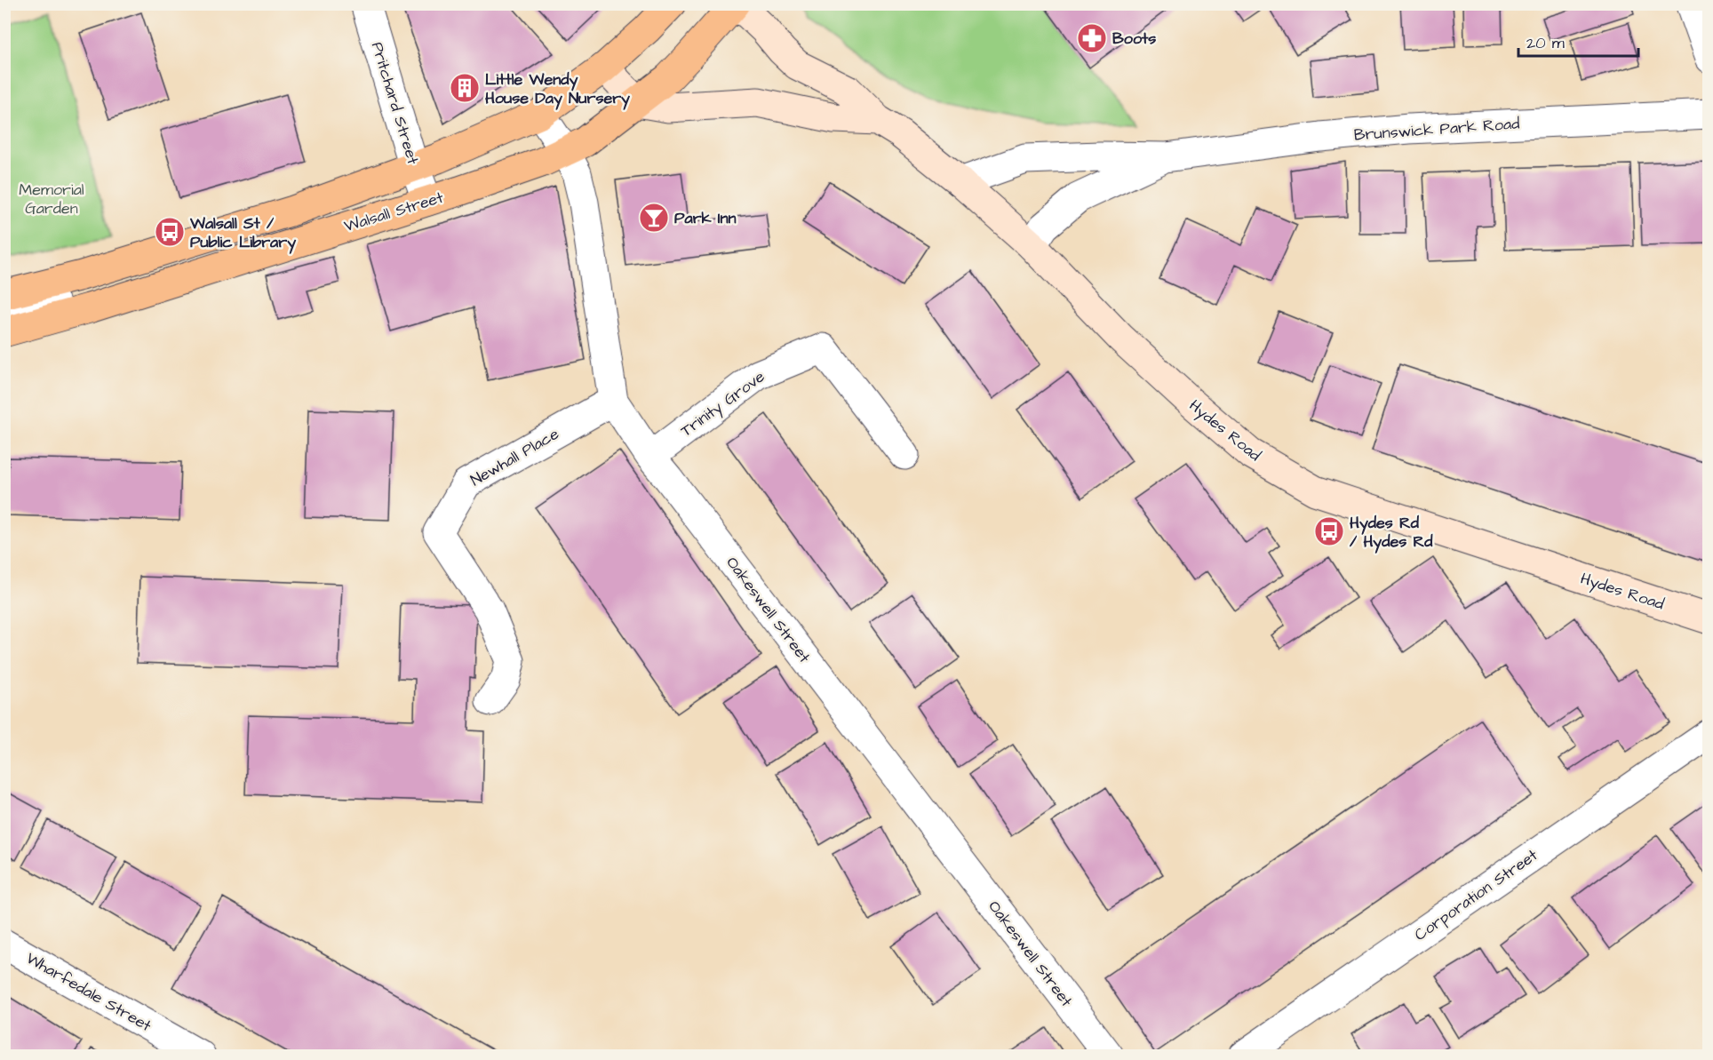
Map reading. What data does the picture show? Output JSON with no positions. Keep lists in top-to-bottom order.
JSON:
{
  "streets": {
    "highway": ["Walsall Street"],
    "street": [
      "Pritchard Street",
      "Brunswick Park Road",
      "Trinity Grove",
      "Hydes Road",
      "Newhall Place",
      "Oakeswell Street",
      "Corporation Street",
      "Wharfedale Street"
    ]
  },
  "crossings": [
    ["Pritchard Street", "Walsall Street"],
    ["Brunswick Park Road", "Hydes Road"],
    ["Walsall Street", "Oakeswell Street"],
    ["Trinity Grove", "Oakeswell Street"],
    ["Newhall Place", "Oakeswell Street"]
  ],
  "parks": ["Memorial Garden"],
  "places": {
    "pharmacy": ["Boots"],
    "building": ["Little Wendy House Day Nursery"],
    "bar": ["Park Inn"],
    "bus stop": ["Walsall St / Public Library", "Hydes Rd / Hydes Rd"]
  },
  "scale_bar": "20 m"
}
